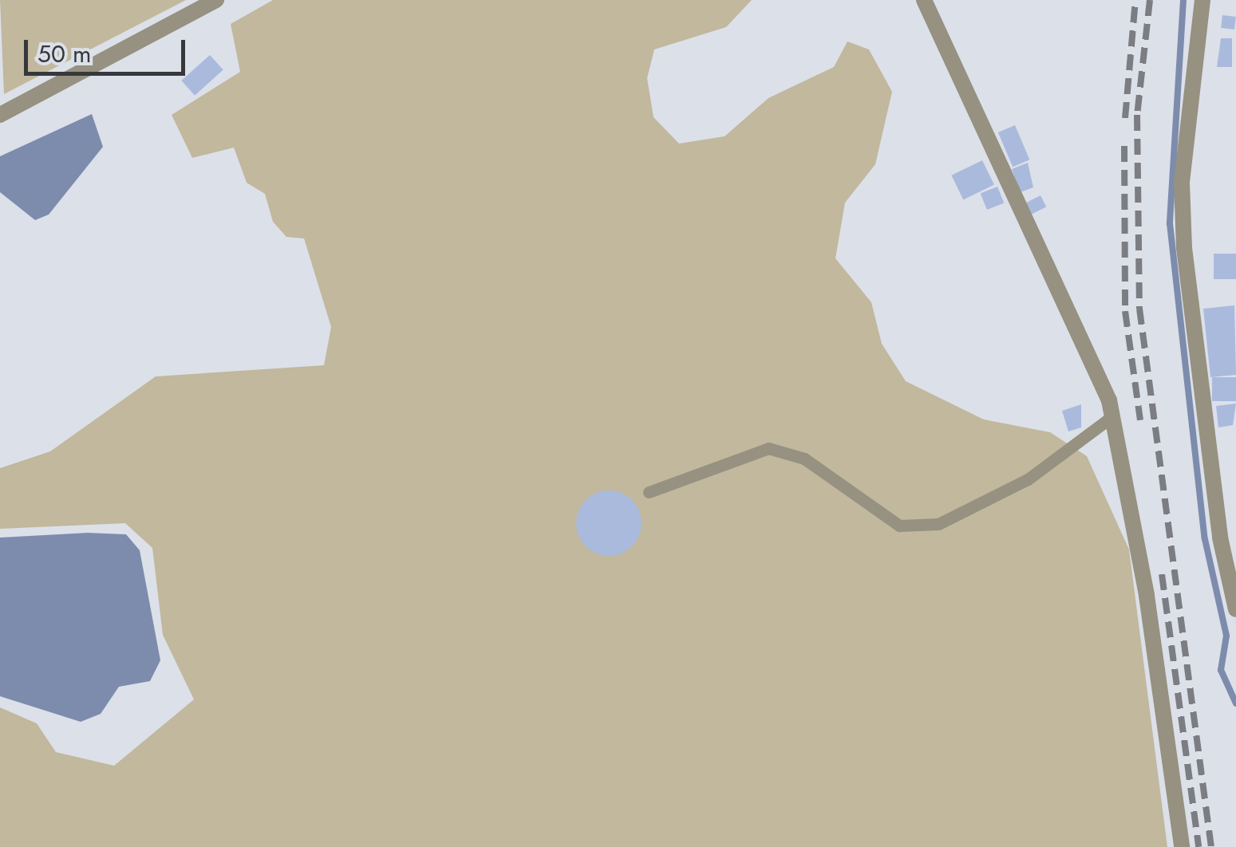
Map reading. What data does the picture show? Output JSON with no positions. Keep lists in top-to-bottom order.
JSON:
{
  "scale_bar": "50 m"
}
